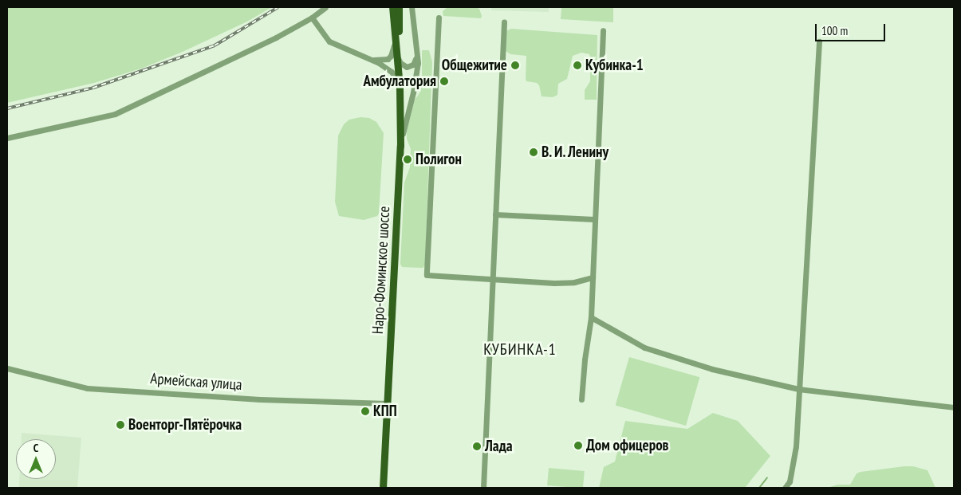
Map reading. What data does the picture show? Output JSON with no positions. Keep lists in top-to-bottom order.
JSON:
{
  "streets": {
    "main road": ["Наро-Фоминское шоссе"],
    "street": ["Армейская улица"]
  },
  "crossings": [
    ["Наро-Фоминское шоссе", "Армейская улица"]
  ],
  "districts": ["КУБИНКА-1"],
  "places": [
    "Общежитие",
    "Кубинка-1",
    "Амбулатория",
    "В. И. Ленину",
    "Полигон",
    "КПП",
    "Военторг-Пятёрочка",
    "Дом офицеров",
    "Лада"
  ],
  "scale_bar": "100 m",
  "north": "top"
}
